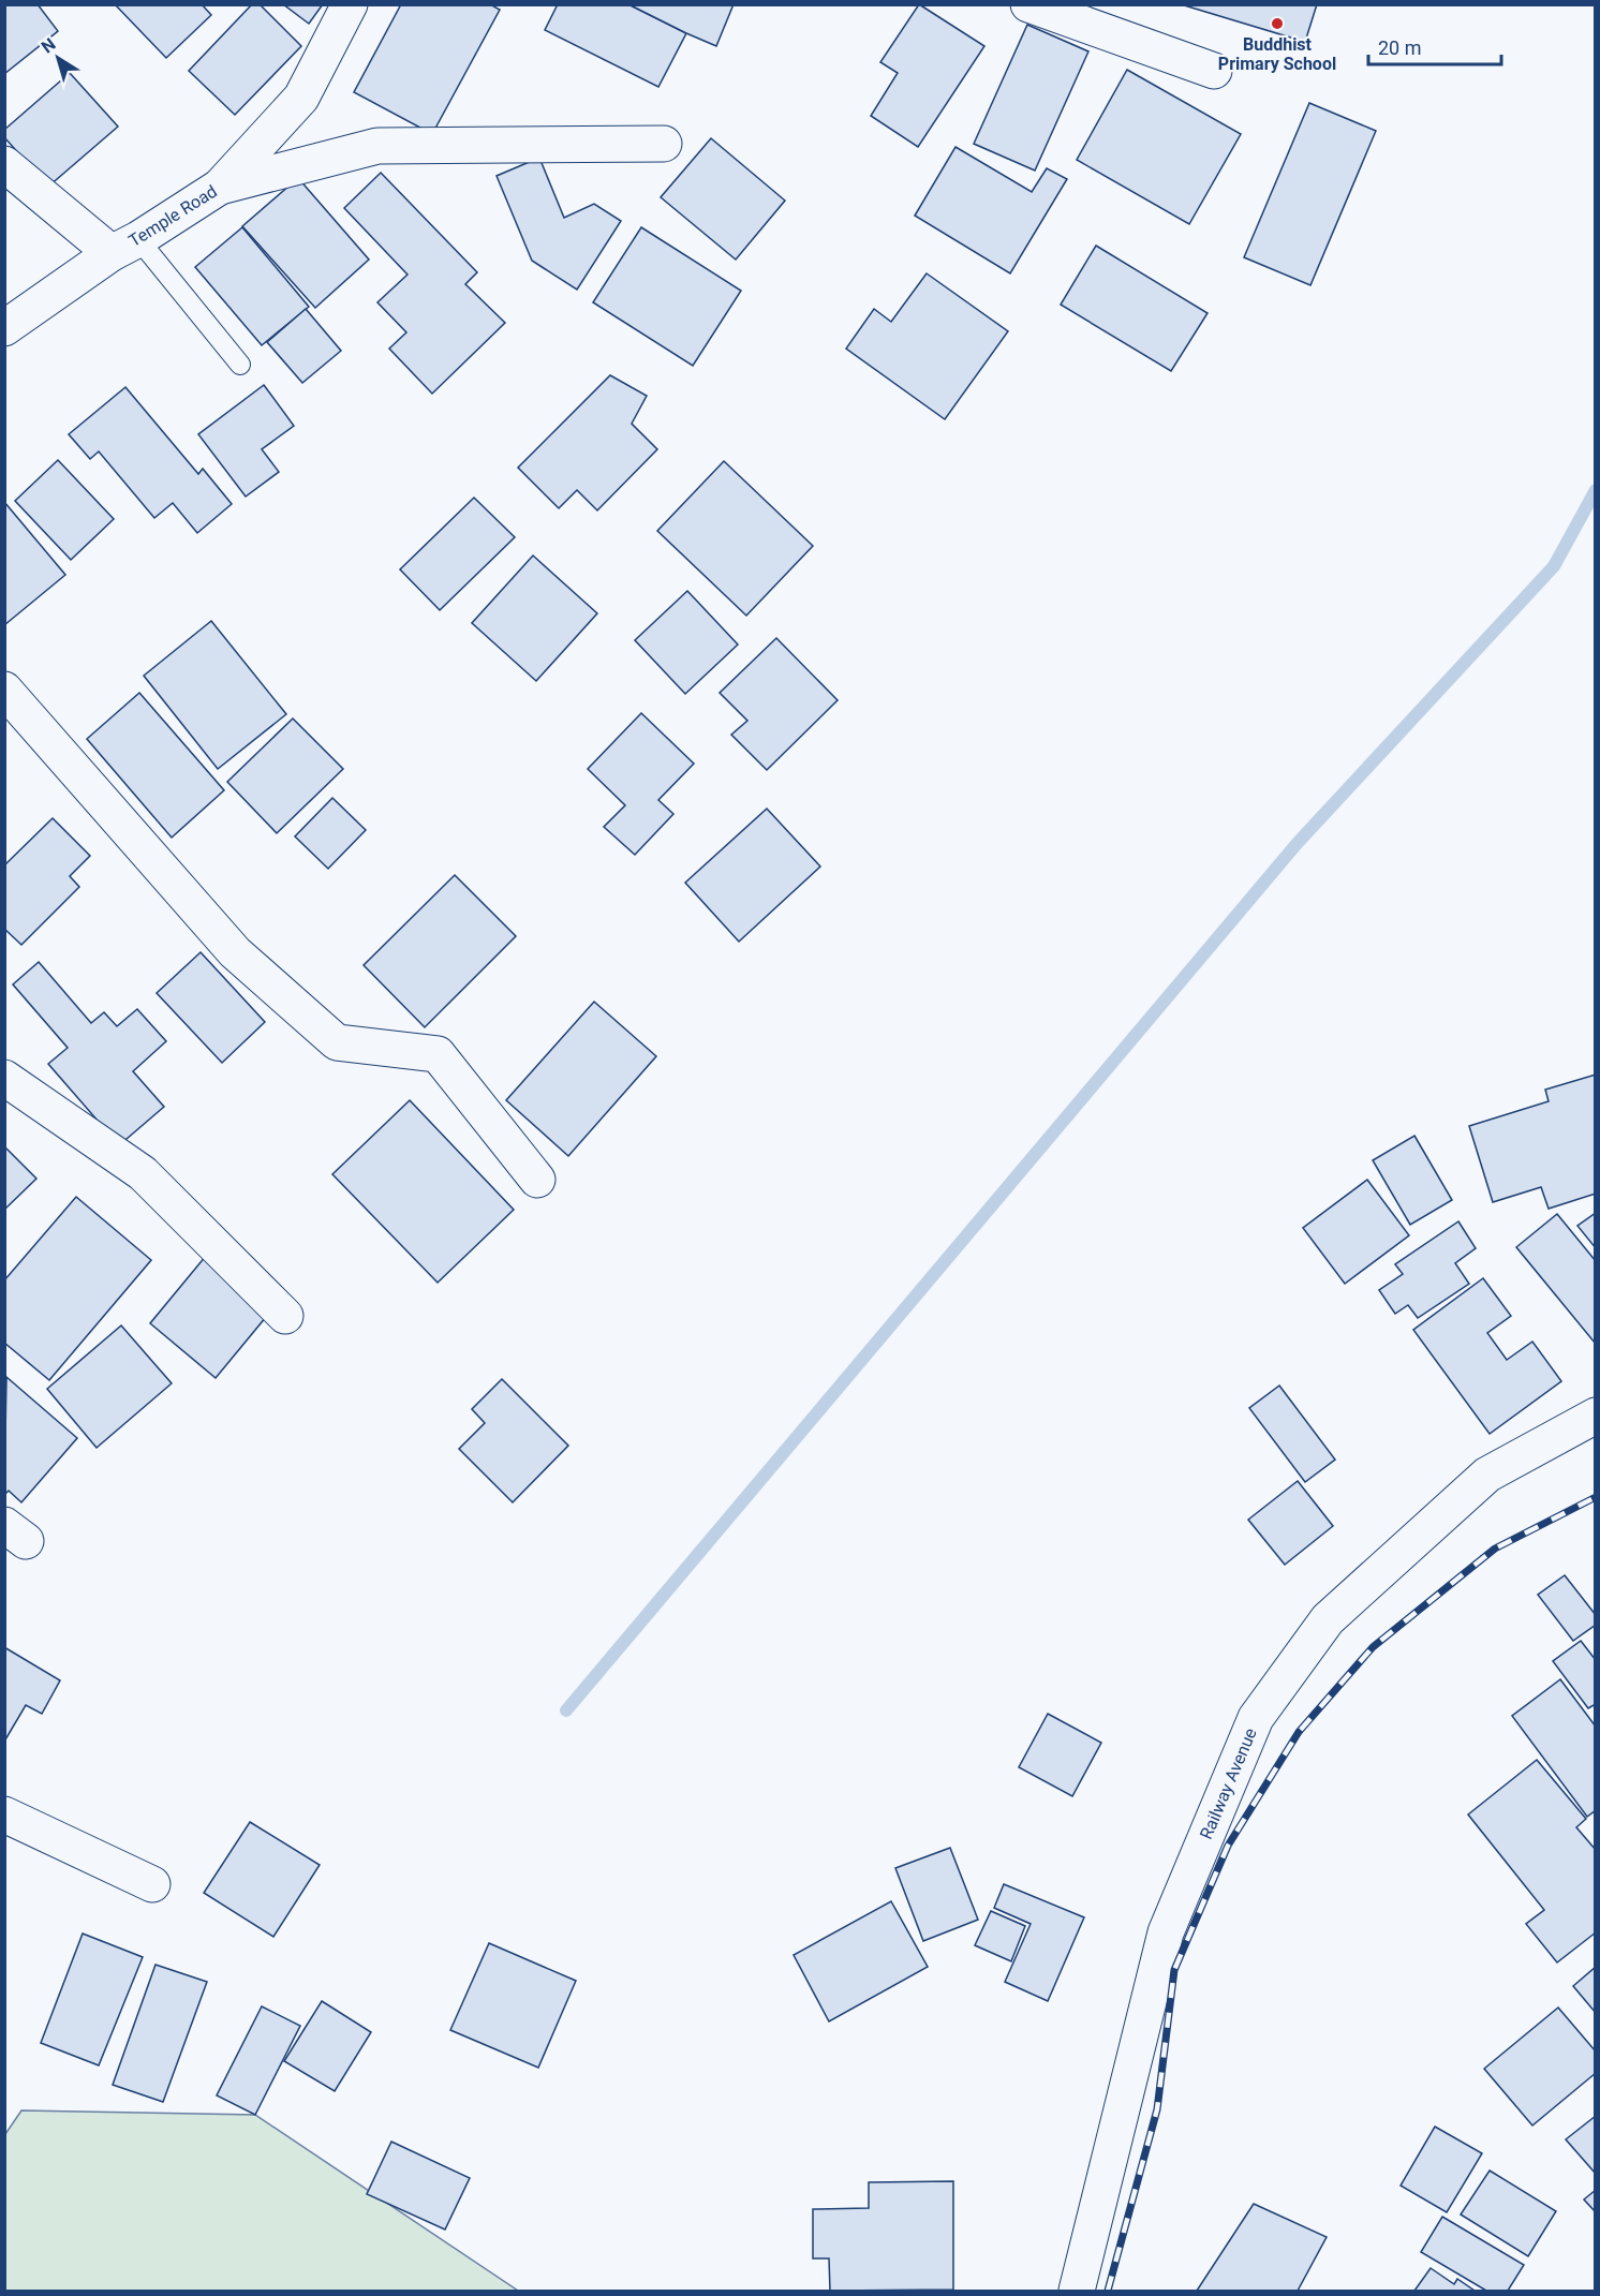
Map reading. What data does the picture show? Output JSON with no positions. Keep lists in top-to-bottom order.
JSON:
{
  "streets": {
    "street": ["Temple Road", "Railway Avenue"]
  },
  "places": ["Buddhist Primary School"],
  "scale_bar": "20 m",
  "north": "top left"
}
